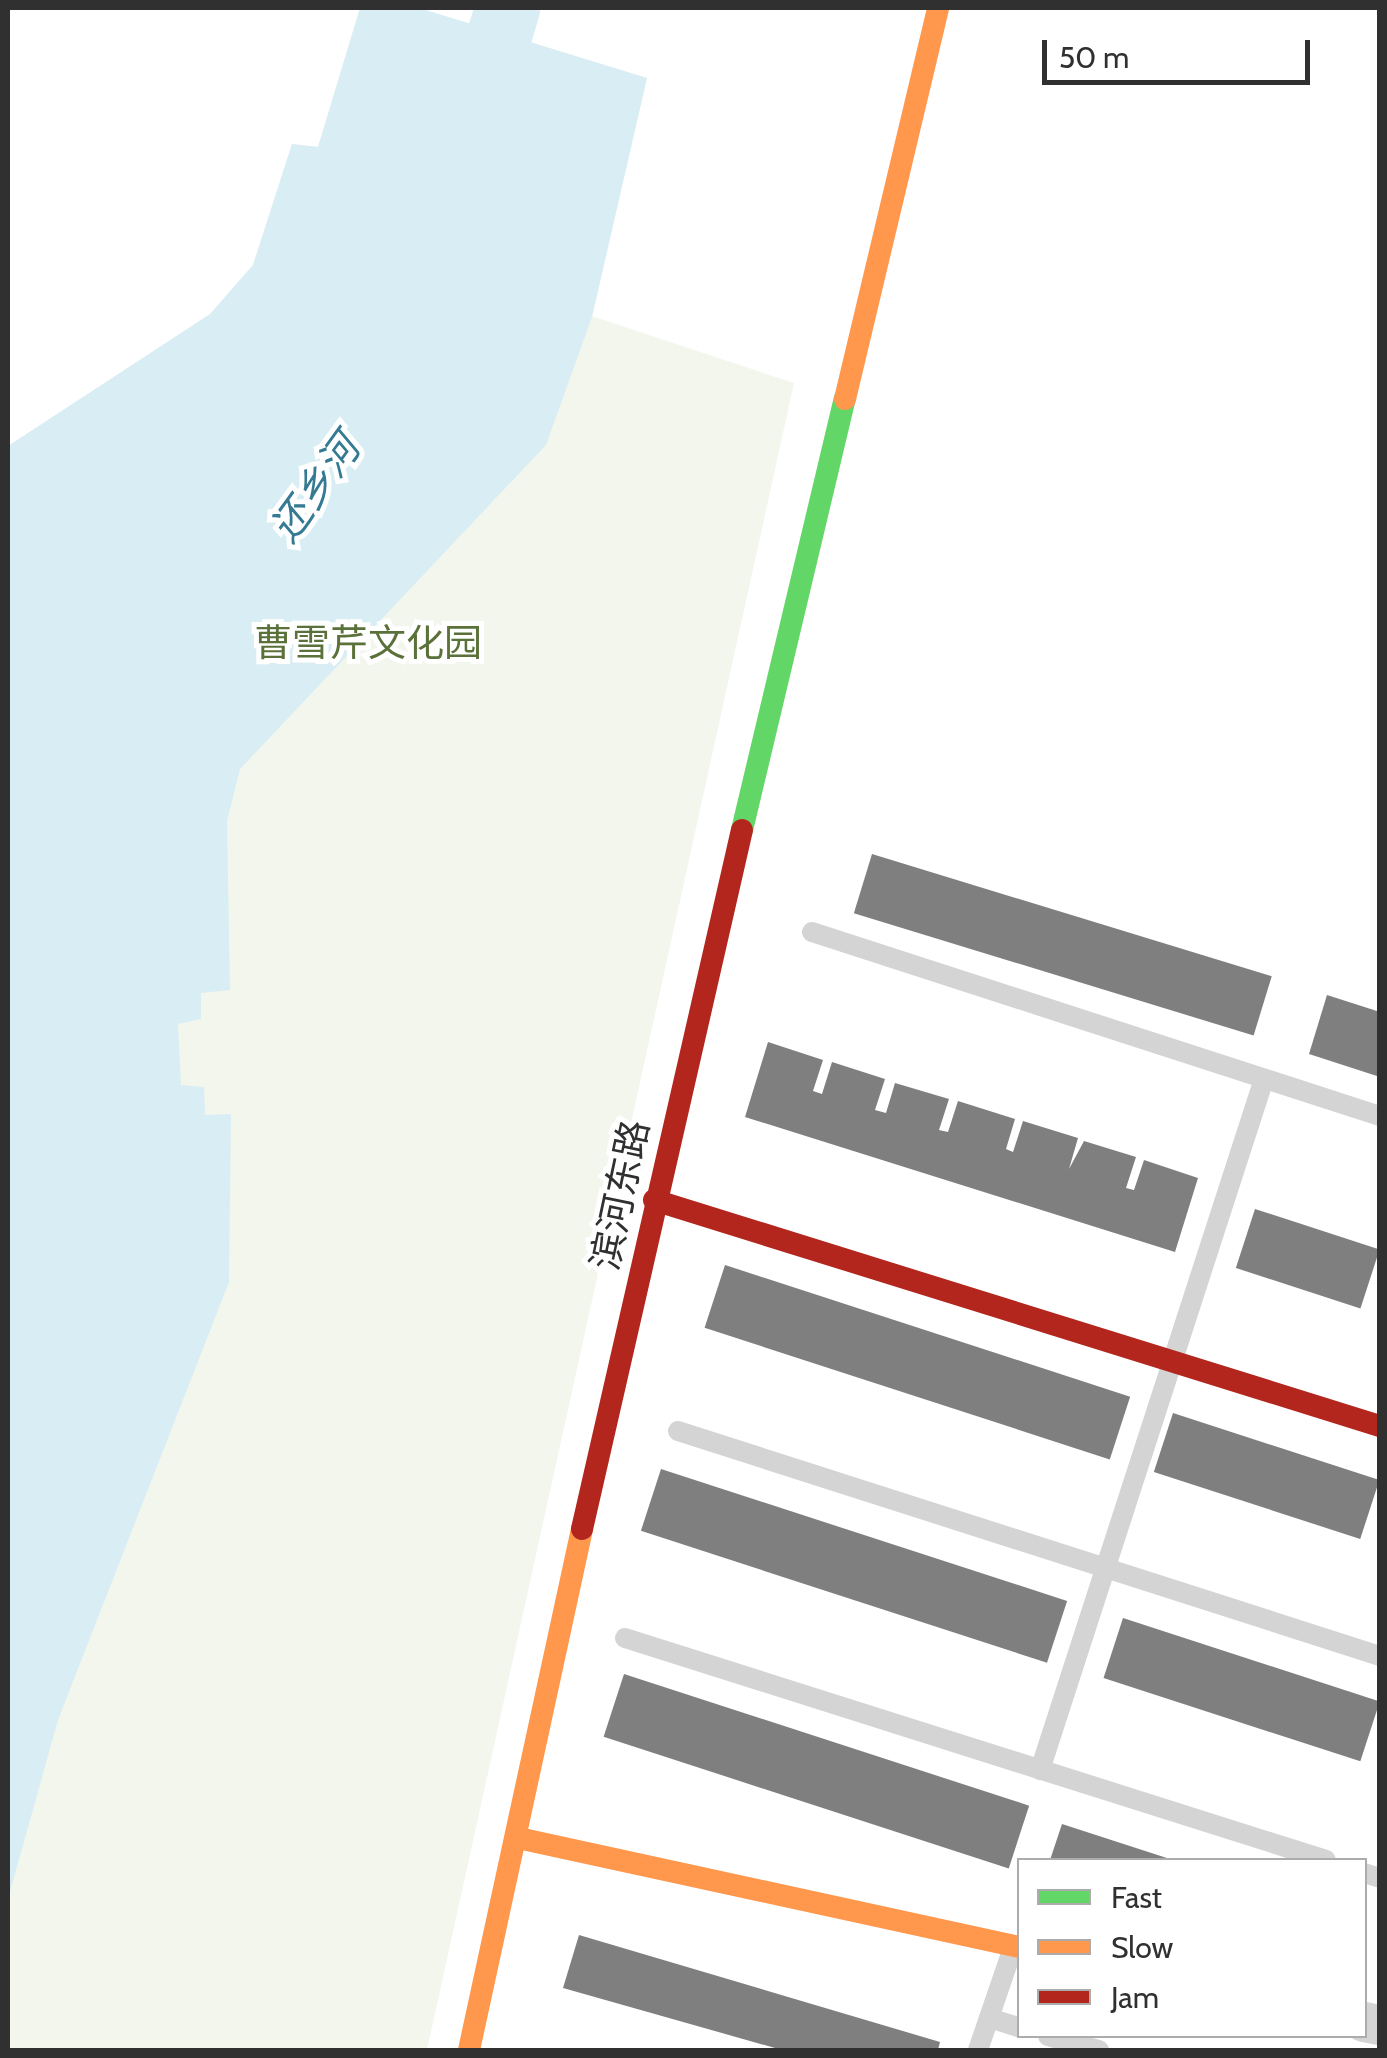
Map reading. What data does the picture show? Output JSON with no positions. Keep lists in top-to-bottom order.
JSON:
{
  "streets": {
    "street": ["滨河东路"]
  },
  "water": ["还乡河"],
  "parks": ["曹雪芹文化园"],
  "legend": ["Fast", "Slow", "Jam"],
  "scale_bar": "50 m"
}
